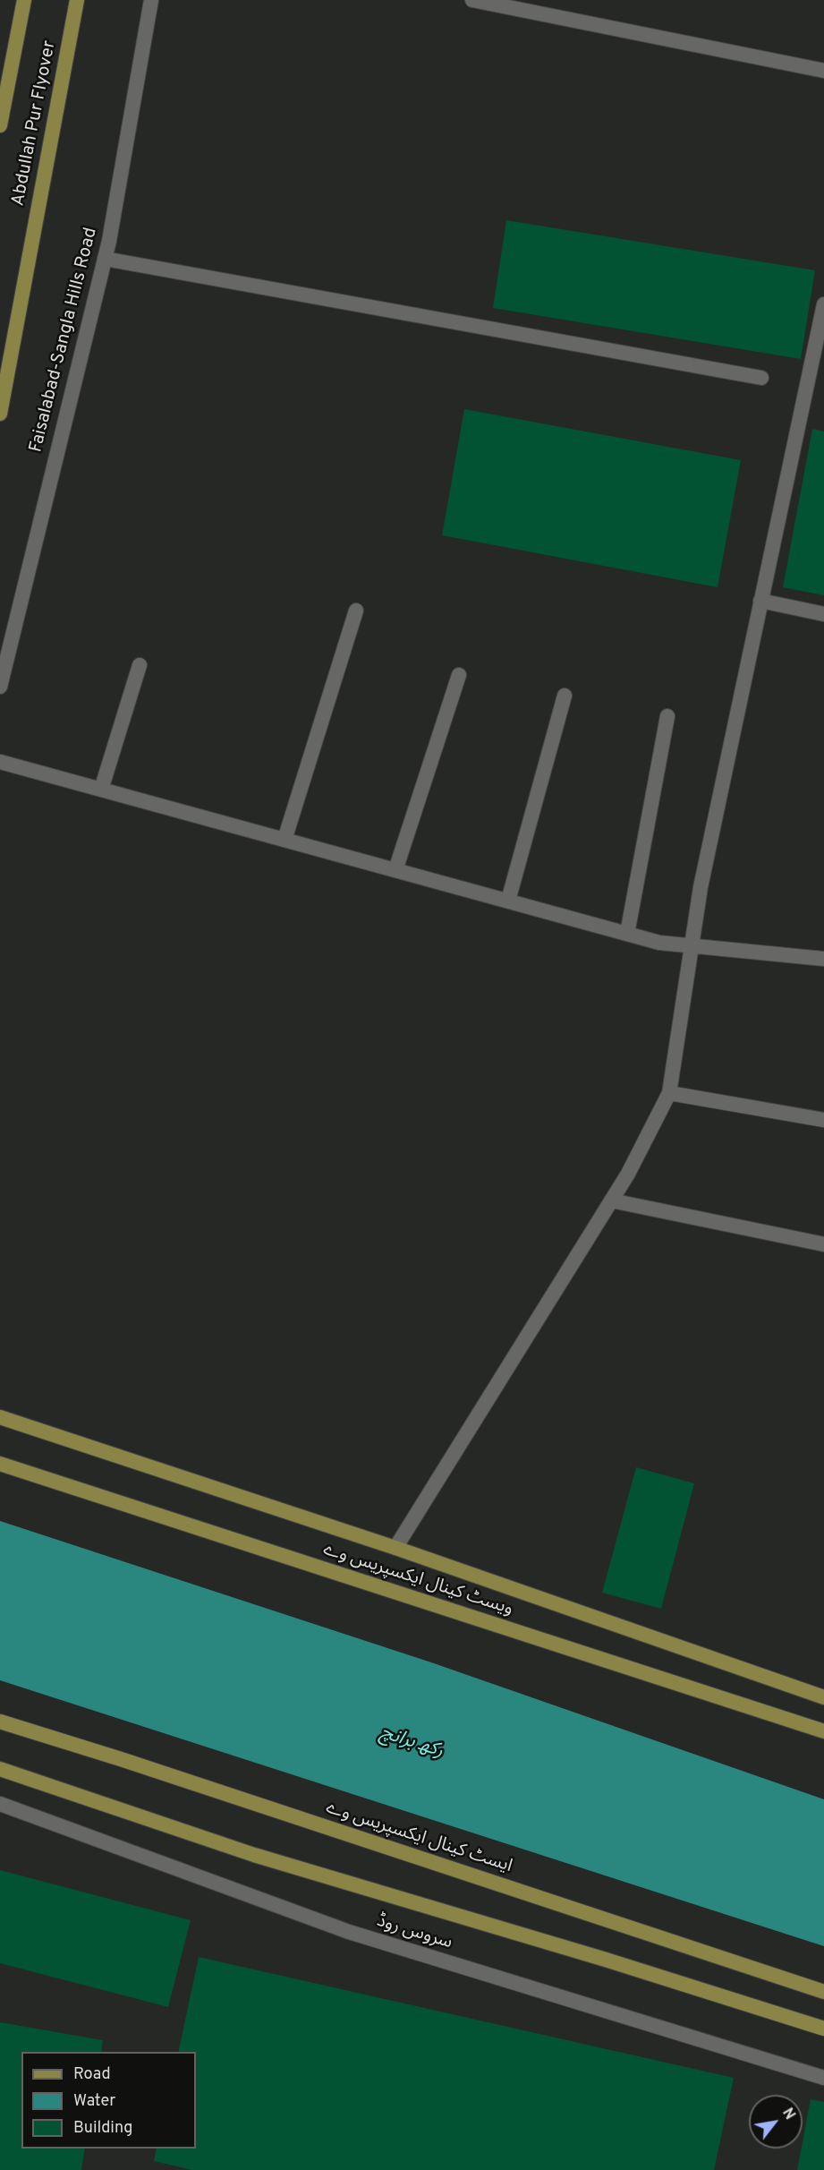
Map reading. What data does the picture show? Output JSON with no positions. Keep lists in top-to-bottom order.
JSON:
{
  "streets": {
    "main road": ["Abdullah Pur Flyover", "ویسٹ کینال ایکسپریس وے", "ایسٹ کینال ایکسپریس وے"],
    "street": ["Faisalabad-Sangla Hills Road", "سروس روڈ"]
  },
  "water": ["رکھ برانچ"],
  "legend": ["Road", "Water", "Building"],
  "north": "top right"
}
